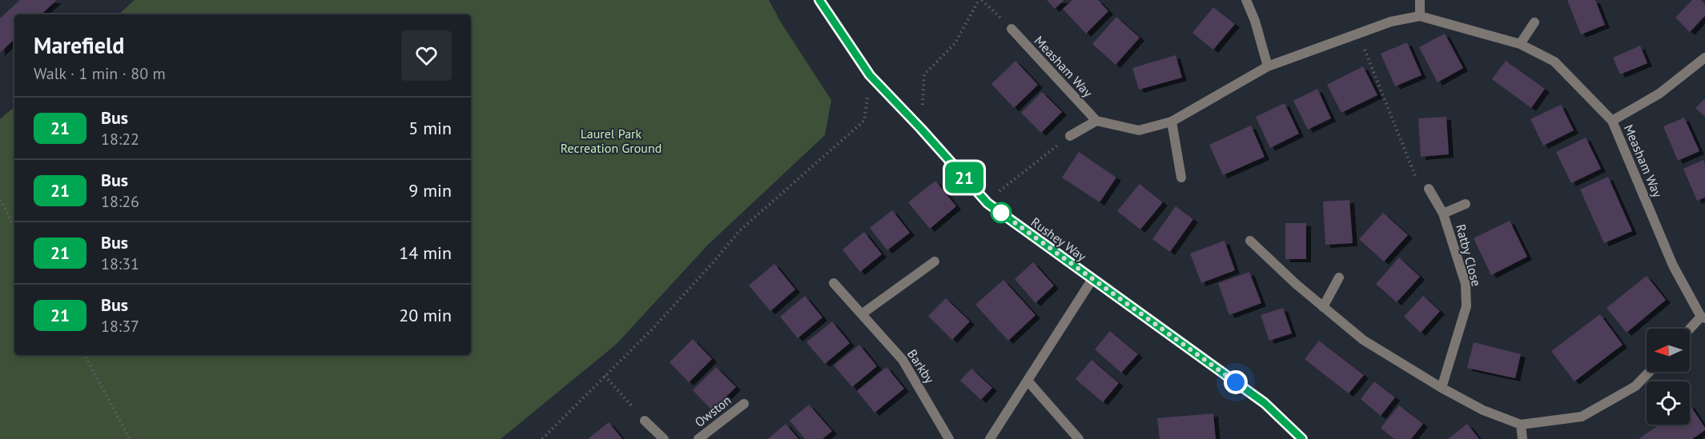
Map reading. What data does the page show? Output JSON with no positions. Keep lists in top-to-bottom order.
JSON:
{
  "streets": {
    "street": [
      "Measham Way",
      "Rushey Way",
      "Ratby Close",
      "Barkby",
      "Owston"
    ]
  },
  "parks": ["Laurel Park Recreation Ground"],
  "lines": ["bus line 21"],
  "north": "left",
  "page": {
    "on_map": "21",
    "heading": ["Marefield", "Walk · 1 min · 80 m"],
    "list": [
      {
        "mark": "21",
        "name": "Bus",
        "note": "18:22",
        "value": "5 min"
      },
      {
        "mark": "21",
        "name": "Bus",
        "note": "18:26",
        "value": "9 min"
      },
      {
        "mark": "21",
        "name": "Bus",
        "note": "18:31",
        "value": "14 min"
      },
      {
        "mark": "21",
        "name": "Bus",
        "note": "18:37",
        "value": "20 min"
      }
    ]
  }
}
